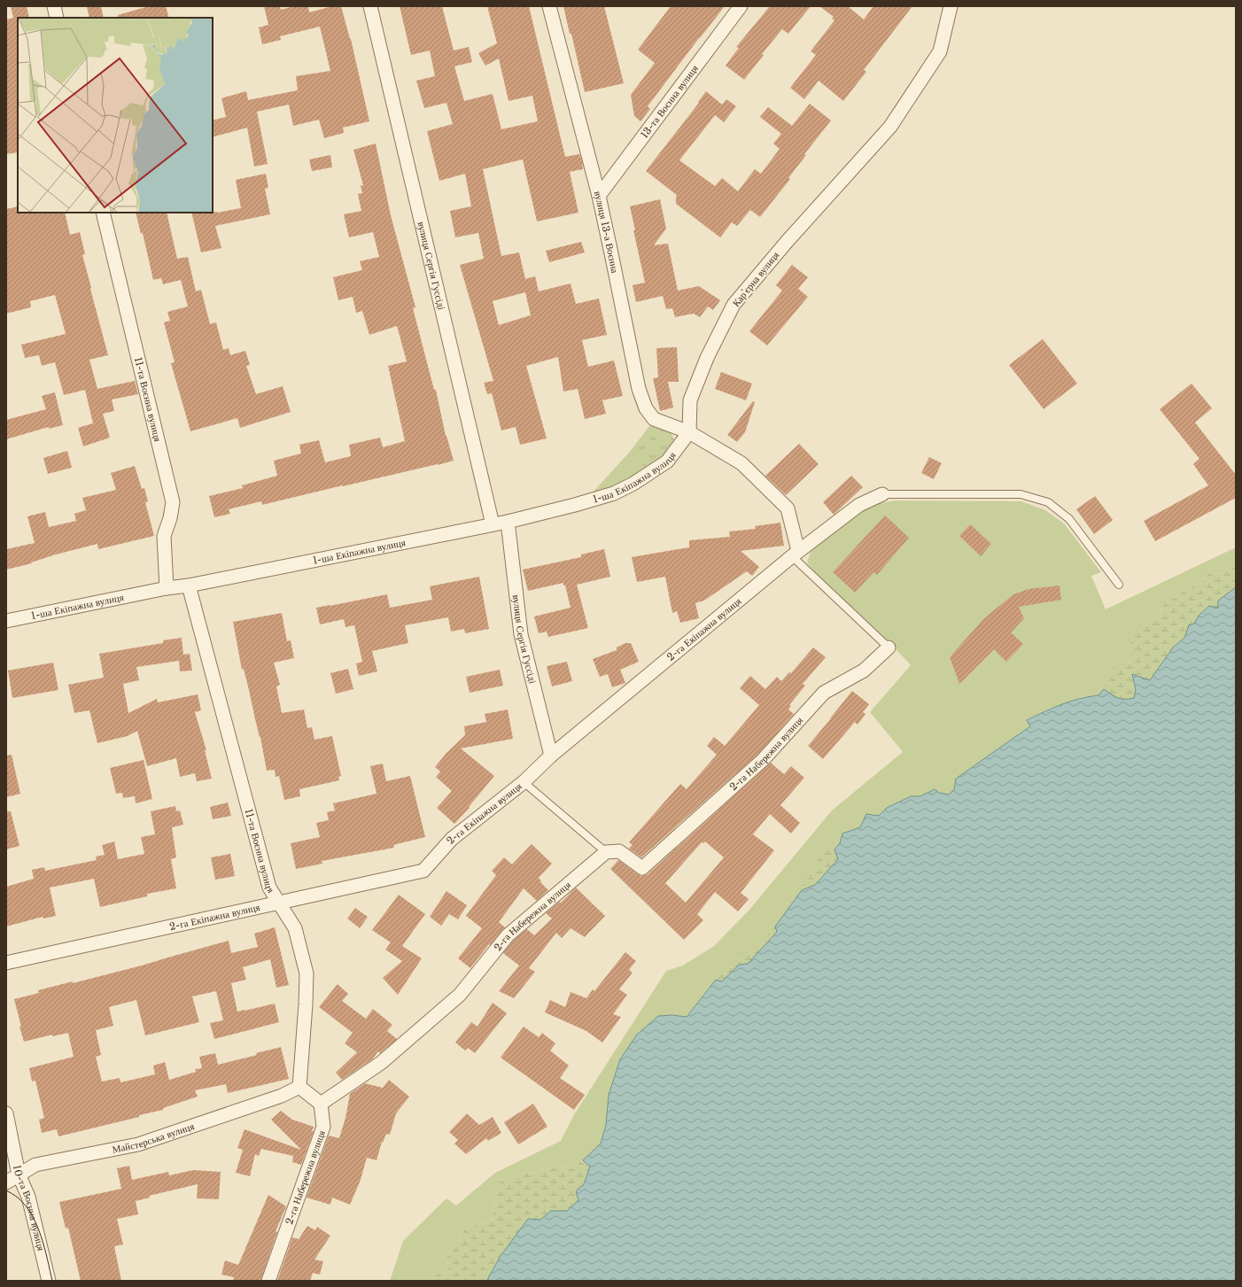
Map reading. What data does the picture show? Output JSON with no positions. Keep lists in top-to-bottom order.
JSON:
{
  "streets": {
    "street": [
      "13-та Воєнна вулиця",
      "вулиця 13-а Воєнна",
      "вулиця Сергія Гуссіді",
      "Карʼєрна вулиця",
      "11-та Воєнна вулиця",
      "1-ша Екіпажна вулиця",
      "2-га Екіпажна вулиця",
      "2-га Набережна вулиця",
      "Майстерська вулиця",
      "10-та Воєнна вулиця"
    ]
  },
  "crossings": [
    ["13-та Воєнна вулиця", "вулиця 13-а Воєнна"],
    ["вулиця 13-а Воєнна", "Карʼєрна вулиця"],
    ["вулиця 13-а Воєнна", "1-ша Екіпажна вулиця"],
    ["вулиця Сергія Гуссіді", "1-ша Екіпажна вулиця"],
    ["вулиця Сергія Гуссіді", "2-га Екіпажна вулиця"],
    ["Карʼєрна вулиця", "1-ша Екіпажна вулиця"],
    ["11-та Воєнна вулиця", "1-ша Екіпажна вулиця"],
    ["11-та Воєнна вулиця", "2-га Екіпажна вулиця"],
    ["11-та Воєнна вулиця", "Майстерська вулиця"],
    ["Майстерська вулиця", "10-та Воєнна вулиця"]
  ]
}
